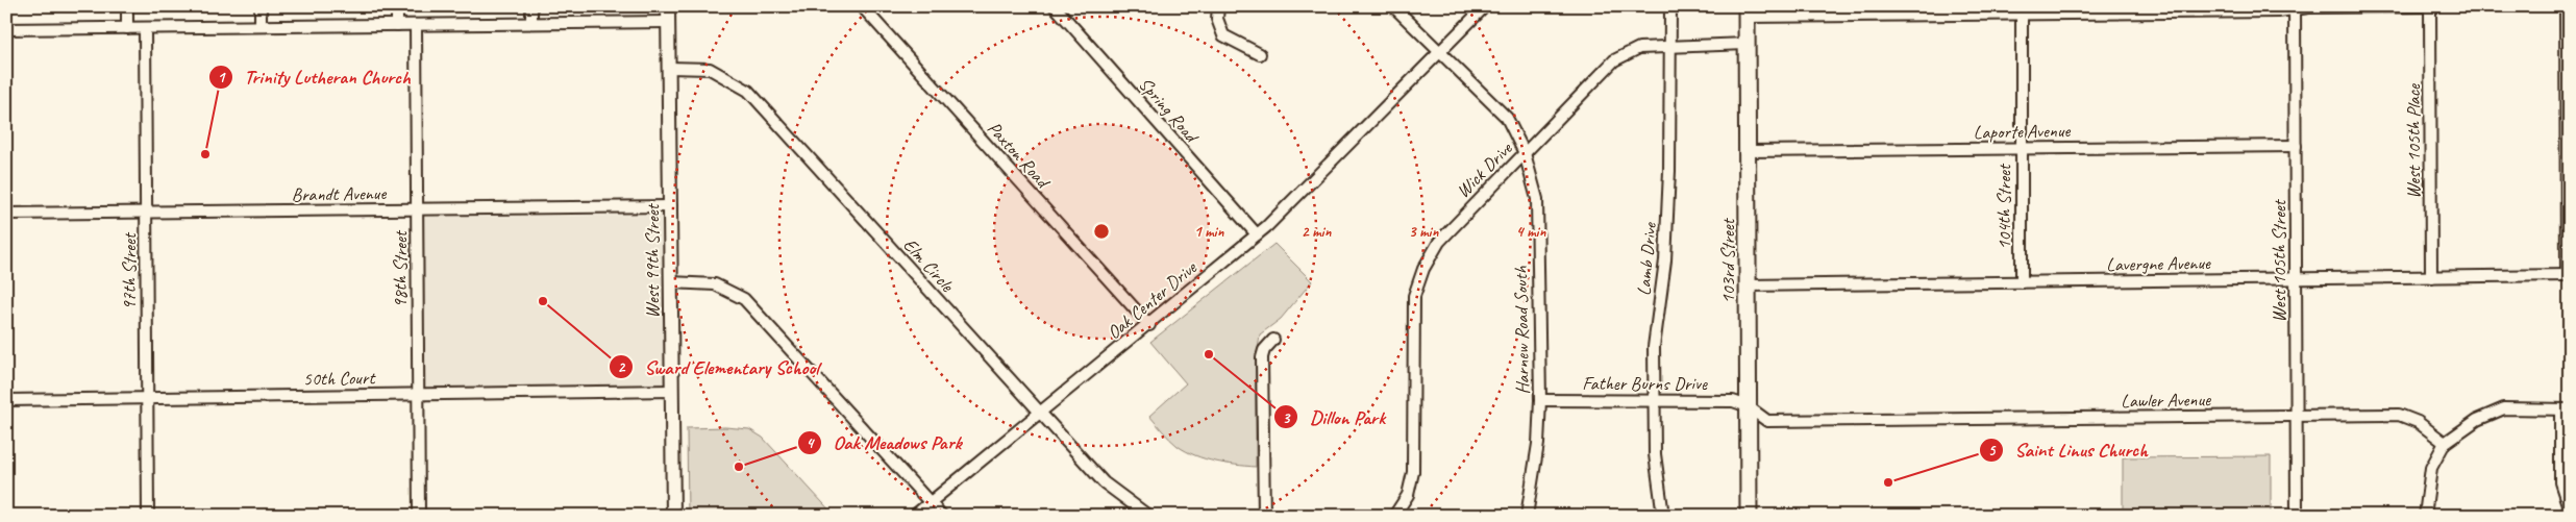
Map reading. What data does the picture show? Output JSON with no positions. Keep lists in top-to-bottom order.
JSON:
{
  "streets": {
    "main road": ["103rd Street"],
    "street": [
      "Spring Road",
      "Laporte Avenue",
      "West 105th Place",
      "Paxton Road",
      "Wick Drive",
      "Brandt Avenue",
      "104th Street",
      "Lamb Drive",
      "West 99th Street",
      "West 105th Street",
      "Lavergne Avenue",
      "Elm Circle",
      "98th Street",
      "97th Street",
      "Oak Center Drive",
      "Harnew Road South",
      "50th Court",
      "Father Burns Drive",
      "Lawler Avenue"
    ]
  },
  "crossings": [
    ["Spring Road", "Oak Center Drive"],
    ["Laporte Avenue", "104th Street"],
    ["Laporte Avenue", "103rd Street"],
    ["Laporte Avenue", "West 105th Street"],
    ["West 105th Place", "Lavergne Avenue"],
    ["Paxton Road", "Oak Center Drive"],
    ["Wick Drive", "Lamb Drive"],
    ["Wick Drive", "103rd Street"],
    ["Wick Drive", "Harnew Road South"],
    ["Brandt Avenue", "West 99th Street"],
    ["Brandt Avenue", "98th Street"],
    ["Brandt Avenue", "97th Street"],
    ["104th Street", "Lavergne Avenue"],
    ["Lamb Drive", "Father Burns Drive"],
    ["West 99th Street", "Elm Circle"],
    ["West 99th Street", "50th Court"],
    ["103rd Street", "Lavergne Avenue"],
    ["103rd Street", "Father Burns Drive"],
    ["103rd Street", "Lawler Avenue"],
    ["West 105th Street", "Lavergne Avenue"],
    ["West 105th Street", "Lawler Avenue"],
    ["Elm Circle", "Oak Center Drive"],
    ["98th Street", "50th Court"],
    ["97th Street", "50th Court"],
    ["Oak Center Drive", "Harnew Road South"],
    ["Harnew Road South", "Father Burns Drive"],
    ["Father Burns Drive", "Lawler Avenue"]
  ],
  "places": [
    "Trinity Lutheran Church",
    "Sward Elementary School",
    "Dillon Park",
    "Oak Meadows Park",
    "Saint Linus Church"
  ],
  "rings": [
    "1 min",
    "2 min",
    "3 min",
    "4 min"
  ]
}
